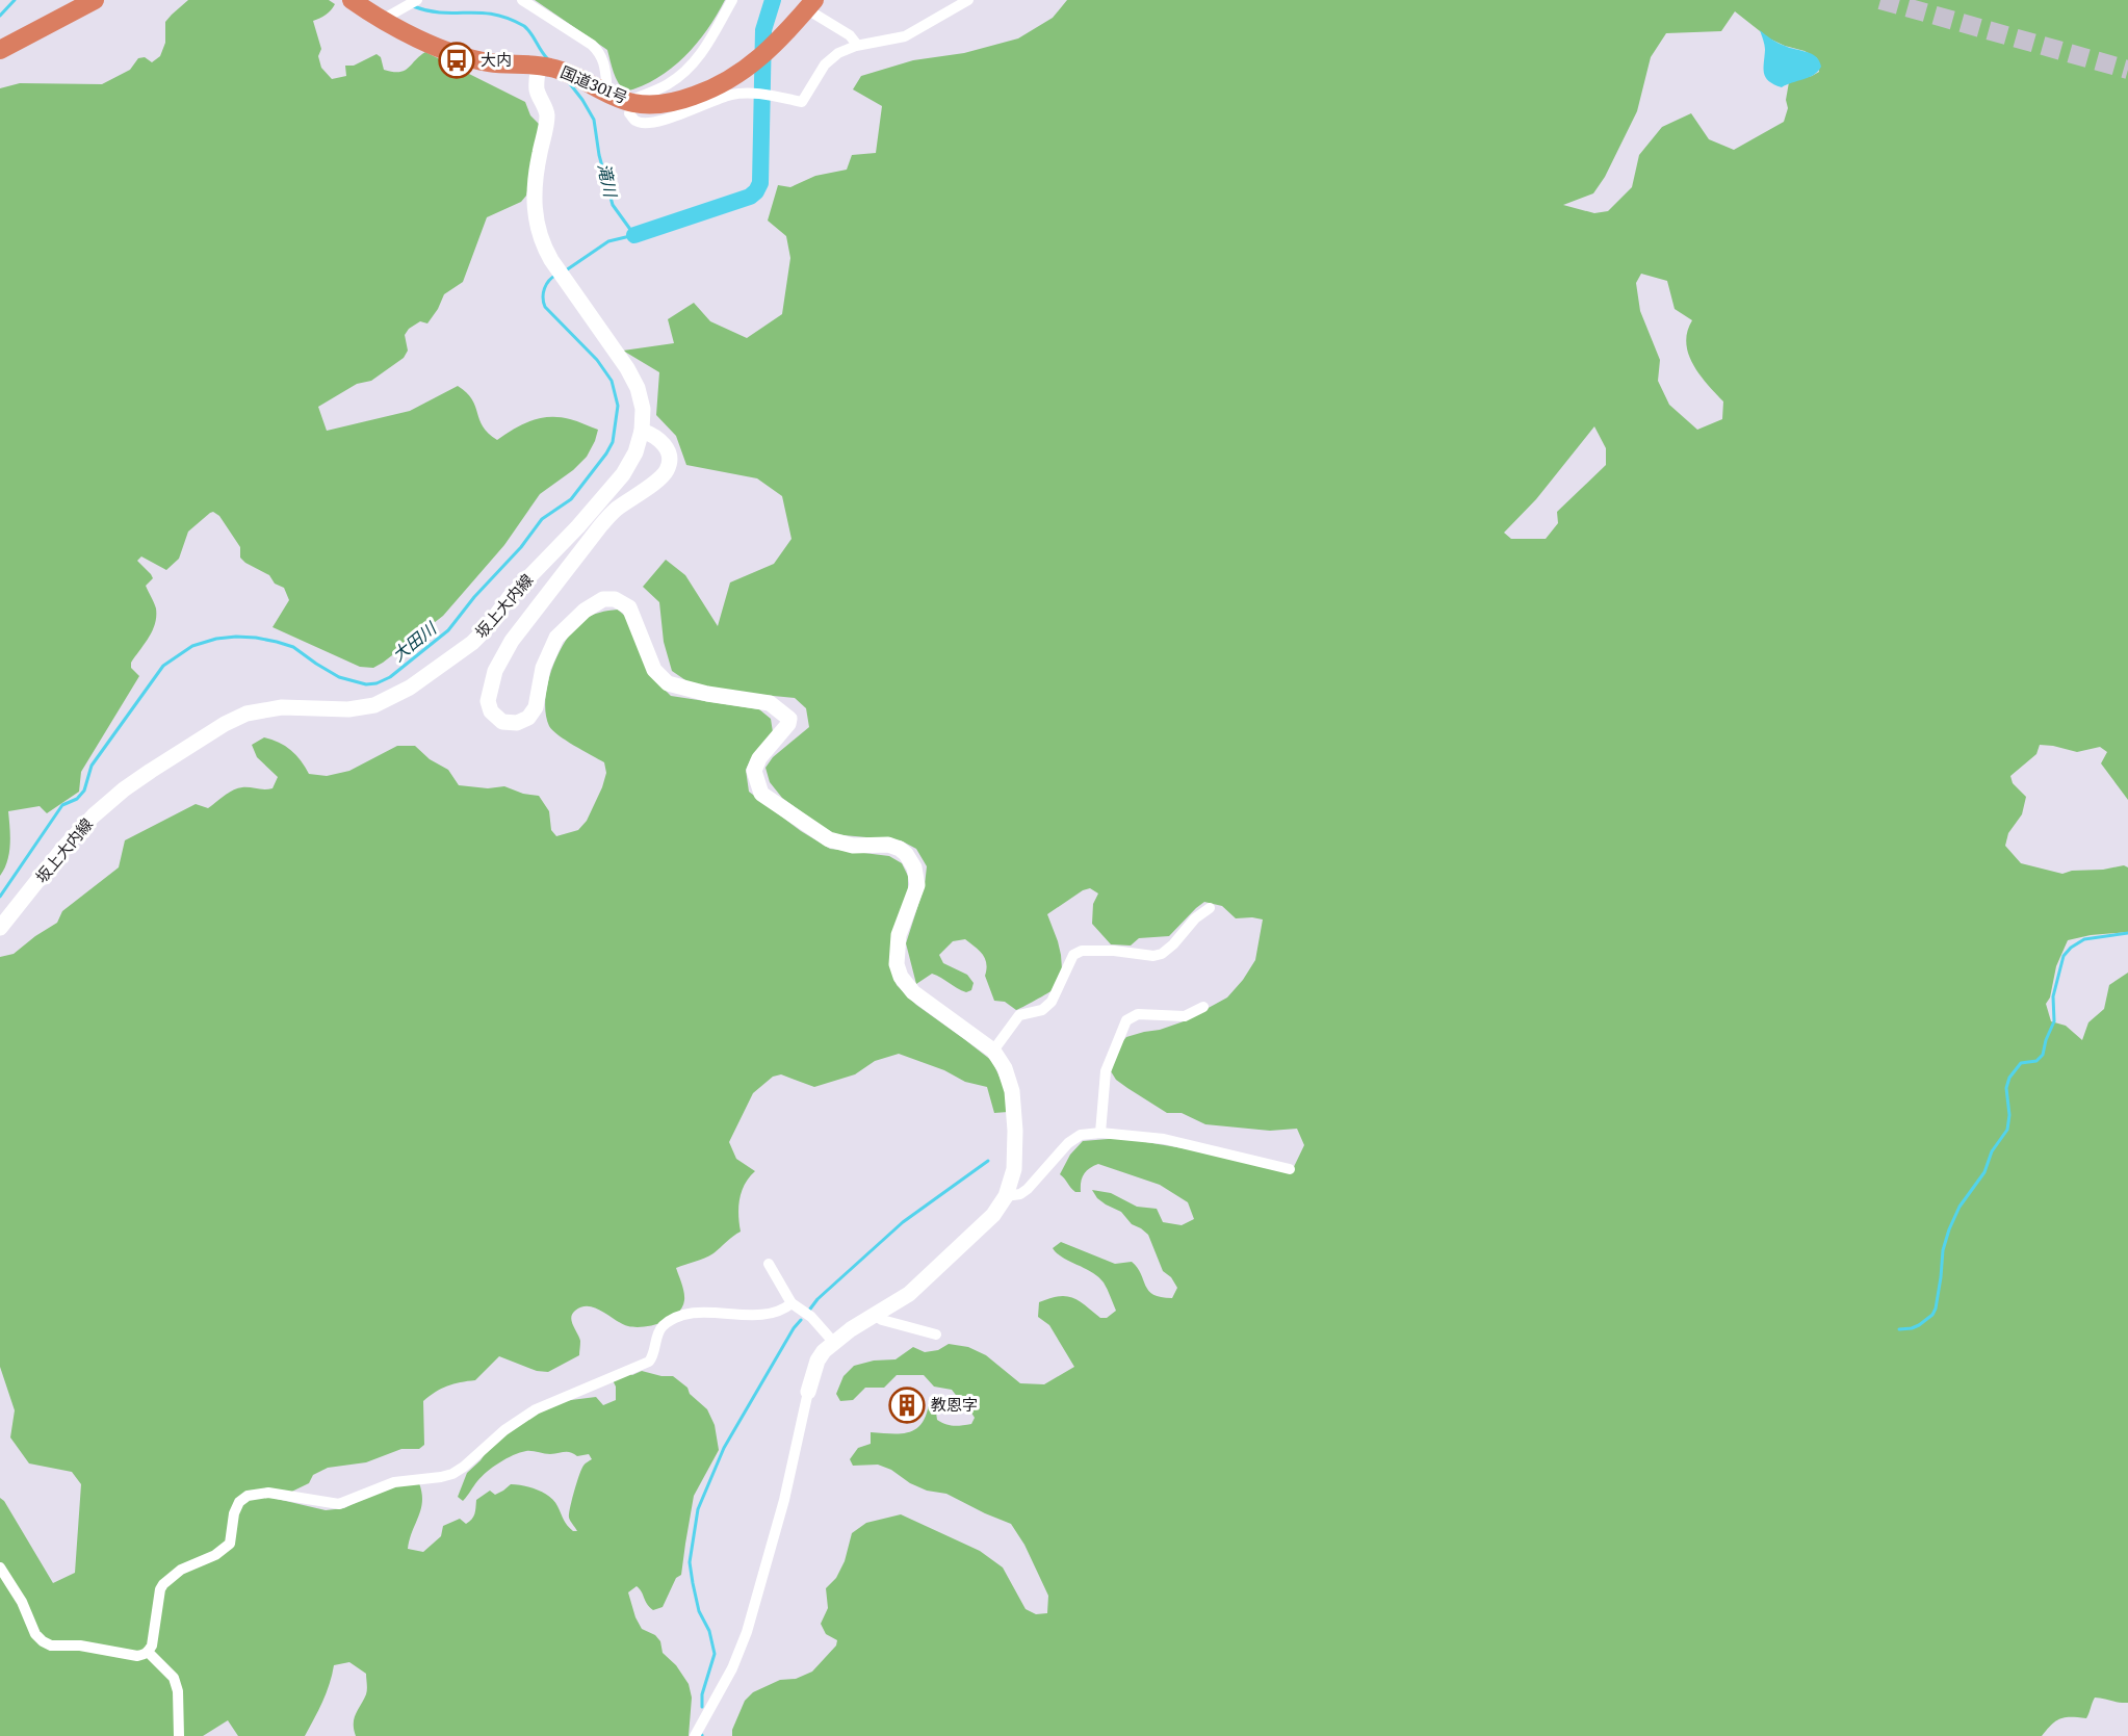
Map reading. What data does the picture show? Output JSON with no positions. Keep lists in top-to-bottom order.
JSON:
{
  "streets": {
    "highway": ["国道301号"],
    "street": ["坂上大内線"]
  },
  "crossings": [
    ["国道301号", "坂上大内線"]
  ],
  "water": ["滝川", "大田川"],
  "places": {
    "bus stop": ["大内"],
    "building": ["教恩字"]
  }
}
